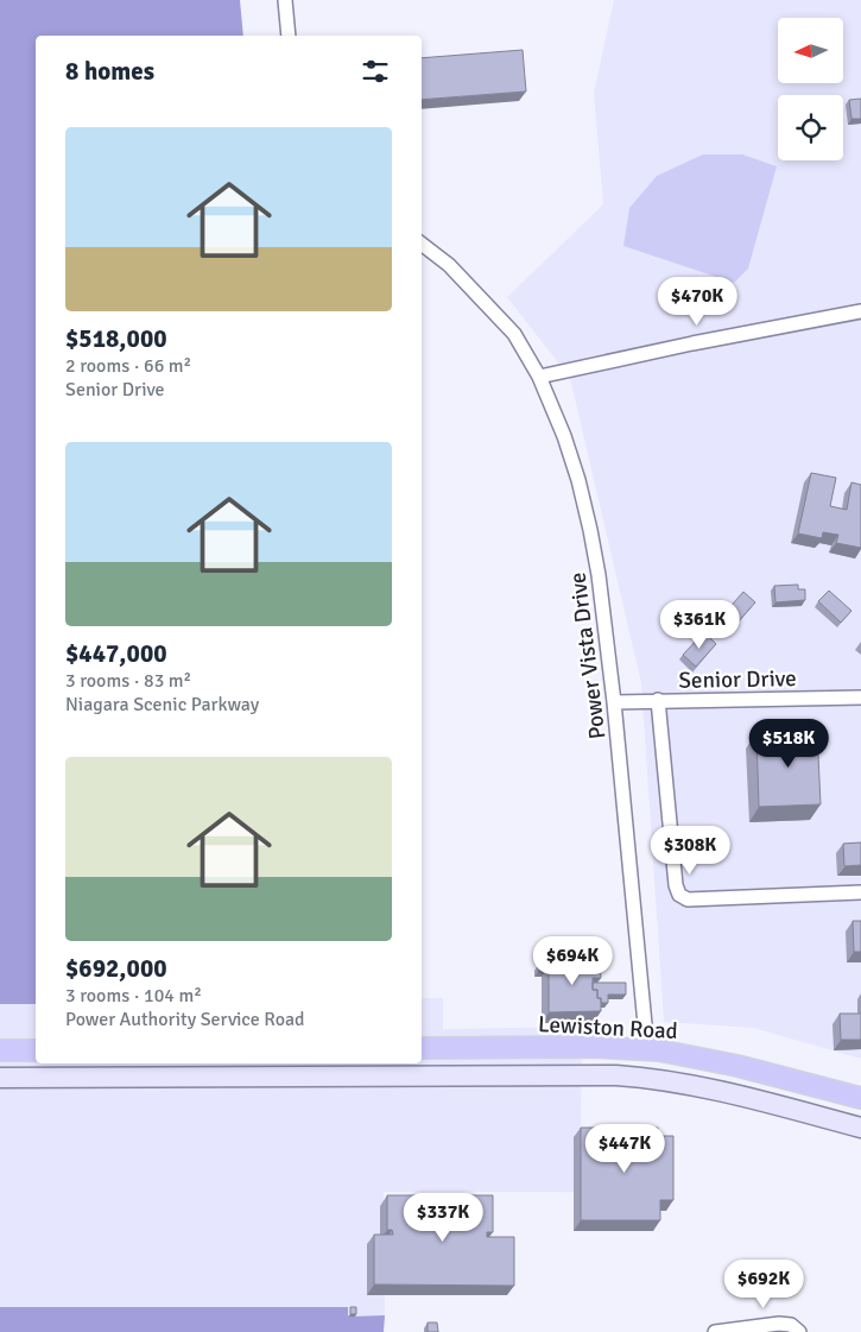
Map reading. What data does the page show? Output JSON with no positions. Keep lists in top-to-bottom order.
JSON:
{
  "streets": {
    "main road": ["Lewiston Road"],
    "street": ["Power Vista Drive", "Senior Drive"]
  },
  "crossings": [
    ["Power Vista Drive", "Senior Drive"],
    ["Power Vista Drive", "Lewiston Road"]
  ],
  "north": "left",
  "page": {
    "heading": "8 homes",
    "list": [
      {
        "name": "$518,000",
        "note": "2 rooms · 66 m² · Senior Drive"
      },
      {
        "name": "$447,000",
        "note": "3 rooms · 83 m² · Niagara Scenic Parkway"
      },
      {
        "name": "$692,000",
        "note": "3 rooms · 104 m² · Power Authority Service Road"
      }
    ],
    "price": [
      "$470K",
      "$361K",
      "$518K",
      "$308K",
      "$694K",
      "$447K",
      "$337K",
      "$692K"
    ]
  }
}
